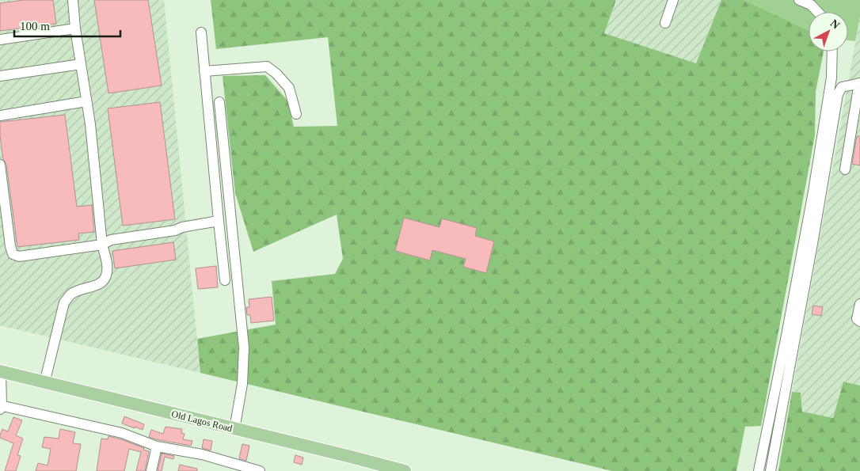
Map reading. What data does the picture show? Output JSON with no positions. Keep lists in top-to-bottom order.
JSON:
{
  "streets": {
    "main road": ["Old Lagos Road"]
  },
  "scale_bar": "100 m",
  "north": "top right"
}
